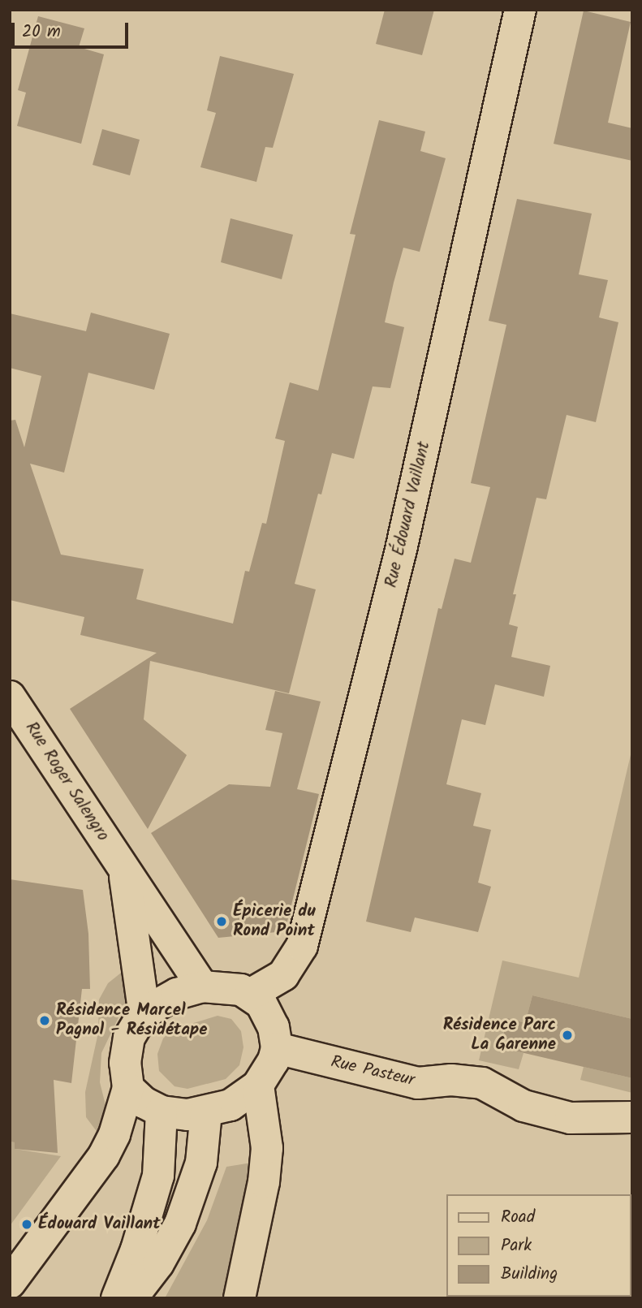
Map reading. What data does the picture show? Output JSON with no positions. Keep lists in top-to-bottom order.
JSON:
{
  "streets": {
    "street": ["Rue Édouard Vaillant", "Rue Roger Salengro", "Rue Pasteur"]
  },
  "crossings": [
    ["Rue Édouard Vaillant", "Rue Roger Salengro"],
    ["Rue Édouard Vaillant", "Rue Pasteur"],
    ["Rue Roger Salengro", "Rue Pasteur"]
  ],
  "places": [
    "Épicerie du Rond Point",
    "Résidence Marcel Pagnol - Résidétape",
    "Résidence Parc La Garenne",
    "Édouard Vaillant"
  ],
  "legend": ["Road", "Park", "Building"],
  "scale_bar": "20 m"
}
